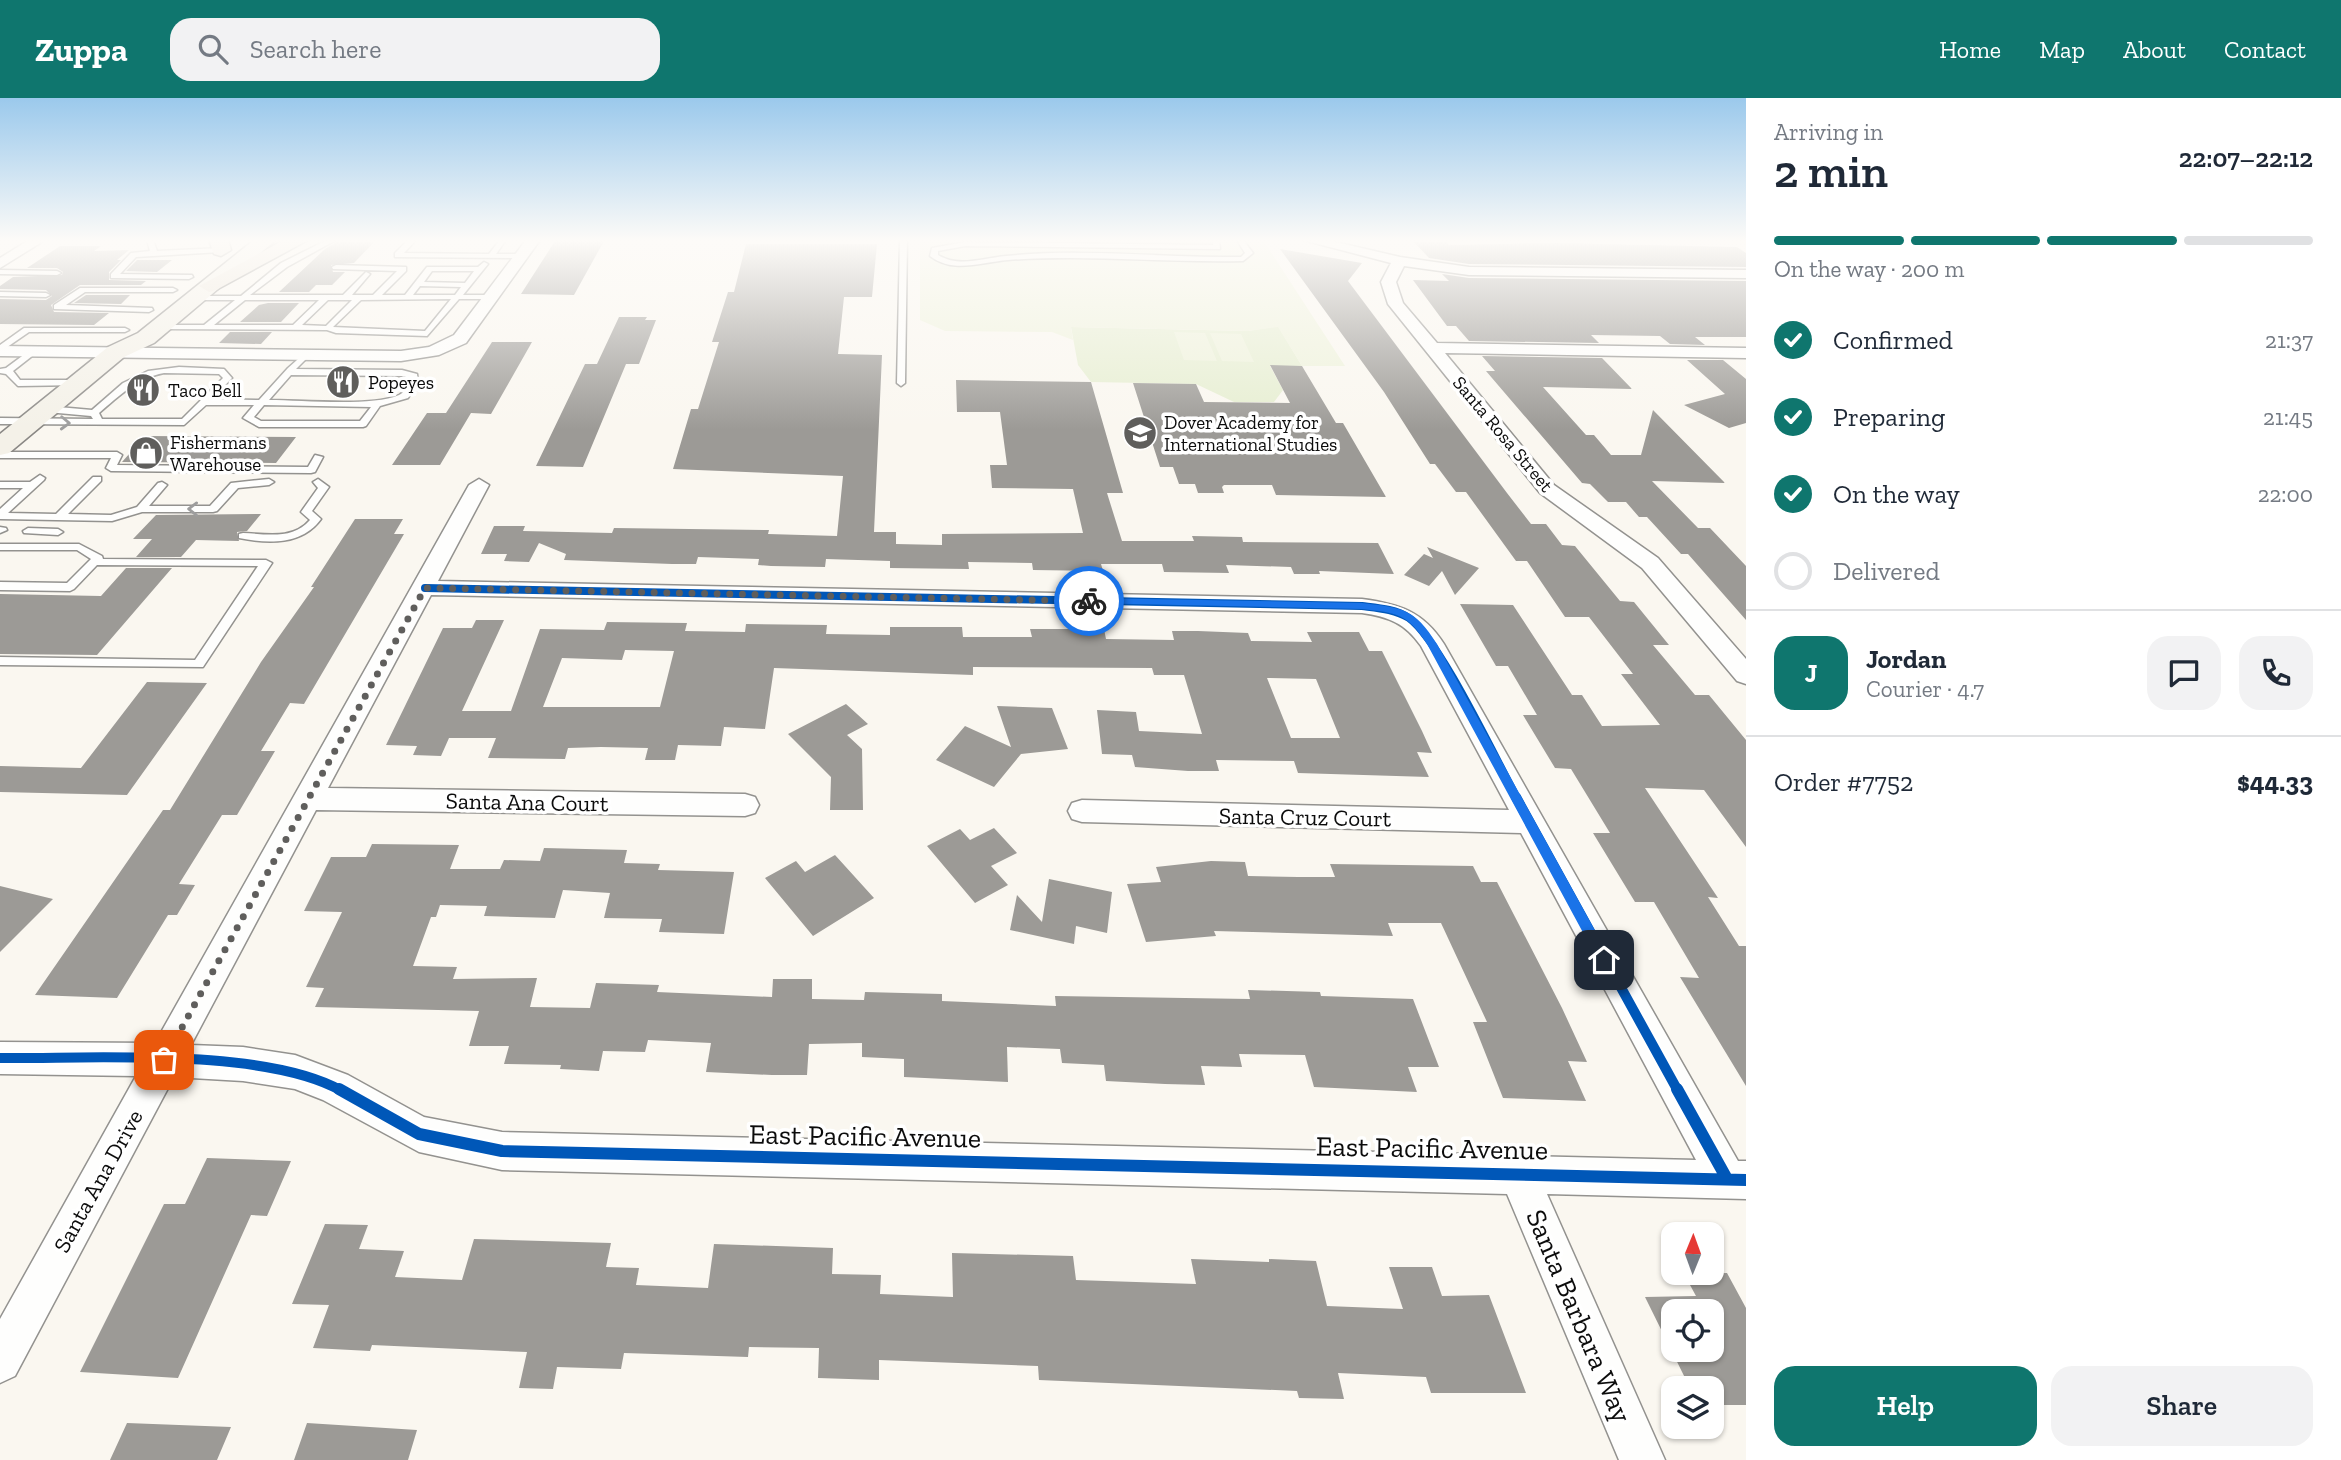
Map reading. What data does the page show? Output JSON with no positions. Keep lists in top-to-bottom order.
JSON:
{
  "streets": {
    "street": [
      "Santa Rosa Street",
      "Santa Ana Court",
      "Santa Cruz Court",
      "East Pacific Avenue",
      "Santa Ana Drive",
      "Santa Barbara Way"
    ]
  },
  "crossings": [
    ["Santa Ana Court", "Santa Ana Drive"],
    ["East Pacific Avenue", "Santa Ana Drive"],
    ["East Pacific Avenue", "Santa Barbara Way"]
  ],
  "places": {
    "restaurant": ["Popeyes", "Taco Bell"],
    "school or university": ["Dover Academy for International Studies"],
    "shop": ["Fishermans Warehouse"]
  },
  "north": "top",
  "page": {
    "header": "Zuppa",
    "search": "Search here",
    "nav": [
      "Home",
      "Map",
      "About",
      "Contact"
    ],
    "heading": ["2 min", "Arriving in", "22:07–22:12"],
    "panel": [
      "Jordan",
      "Courier · 4.7",
      "Order #7752",
      "$44.33"
    ],
    "bar": "On the way · 200 m",
    "list": [
      ["Confirmed", "21:37"],
      ["Preparing", "21:45"],
      ["On the way", "22:00"],
      "Delivered"
    ],
    "round": "J",
    "buttons": ["Help", "Share"]
  }
}
